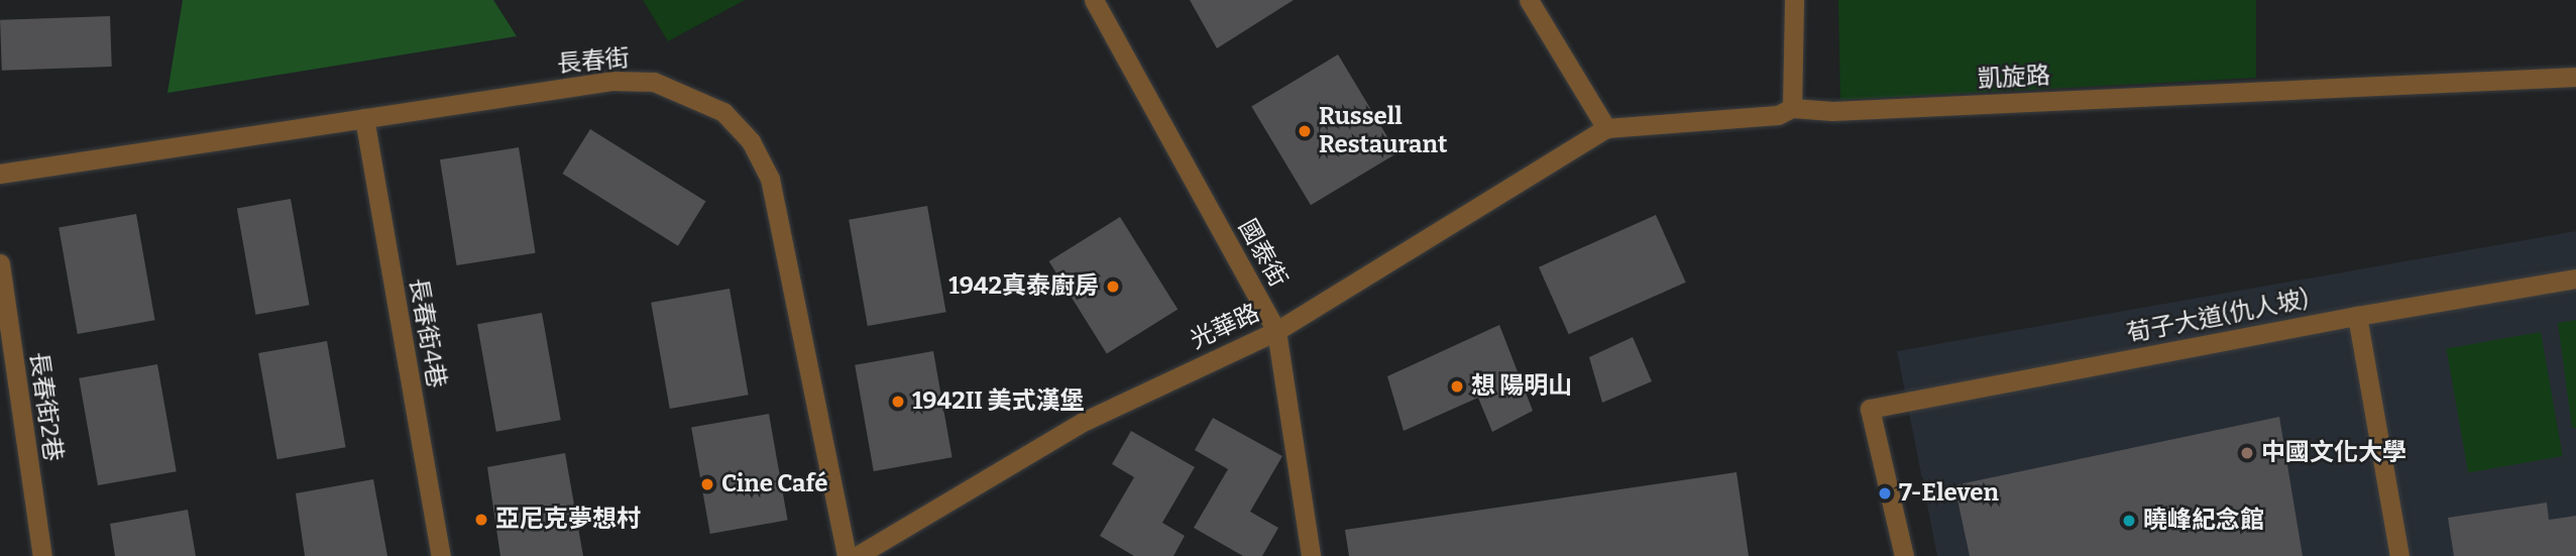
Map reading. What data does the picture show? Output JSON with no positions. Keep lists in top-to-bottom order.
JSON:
{
  "streets": {
    "street": [
      "長春街",
      "凱旋路",
      "國泰街",
      "荀子大道(仇人坡)",
      "光華路",
      "長春街4巷",
      "長春街2巷"
    ]
  },
  "crossings": [
    ["長春街", "長春街4巷"],
    ["凱旋路", "光華路"],
    ["國泰街", "光華路"]
  ],
  "places": [
    "Russell Restaurant",
    "1942真泰廚房",
    "想 陽明山",
    "1942II 美式漢堡",
    "中國文化大學",
    "Cine Café",
    "7-Eleven",
    "亞尼克夢想村",
    "曉峰紀念館"
  ]
}
